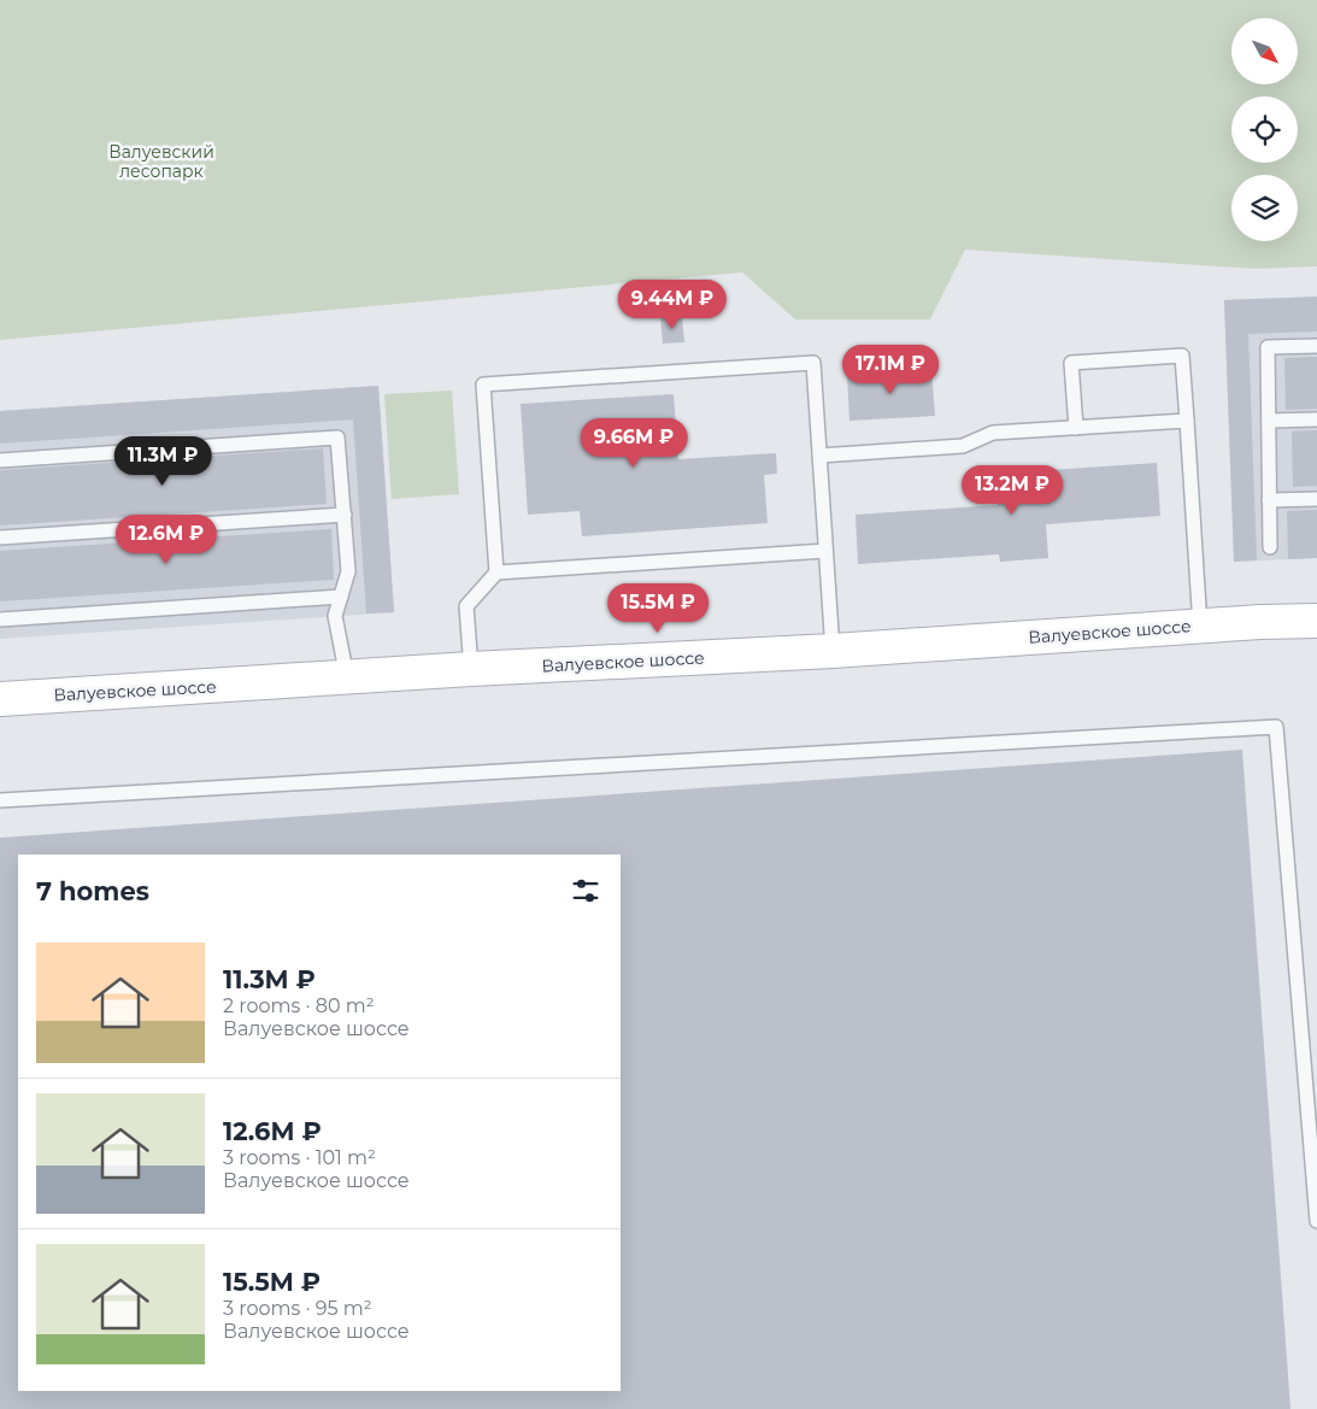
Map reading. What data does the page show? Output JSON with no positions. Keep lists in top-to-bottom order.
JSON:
{
  "streets": {
    "main road": ["Валуевское шоссе"]
  },
  "parks": ["Валуевский лесопарк"],
  "north": "bottom right",
  "page": {
    "price": [
      "9.44M ₽",
      "17.1M ₽",
      "9.66M ₽",
      "11.3M ₽",
      "13.2M ₽",
      "12.6M ₽",
      "15.5M ₽"
    ],
    "heading": "7 homes",
    "list": [
      {
        "name": "11.3M ₽",
        "note": "2 rooms · 80 m² · Валуевское шоссе"
      },
      {
        "name": "12.6M ₽",
        "note": "3 rooms · 101 m² · Валуевское шоссе"
      },
      {
        "name": "15.5M ₽",
        "note": "3 rooms · 95 m² · Валуевское шоссе"
      }
    ]
  }
}
